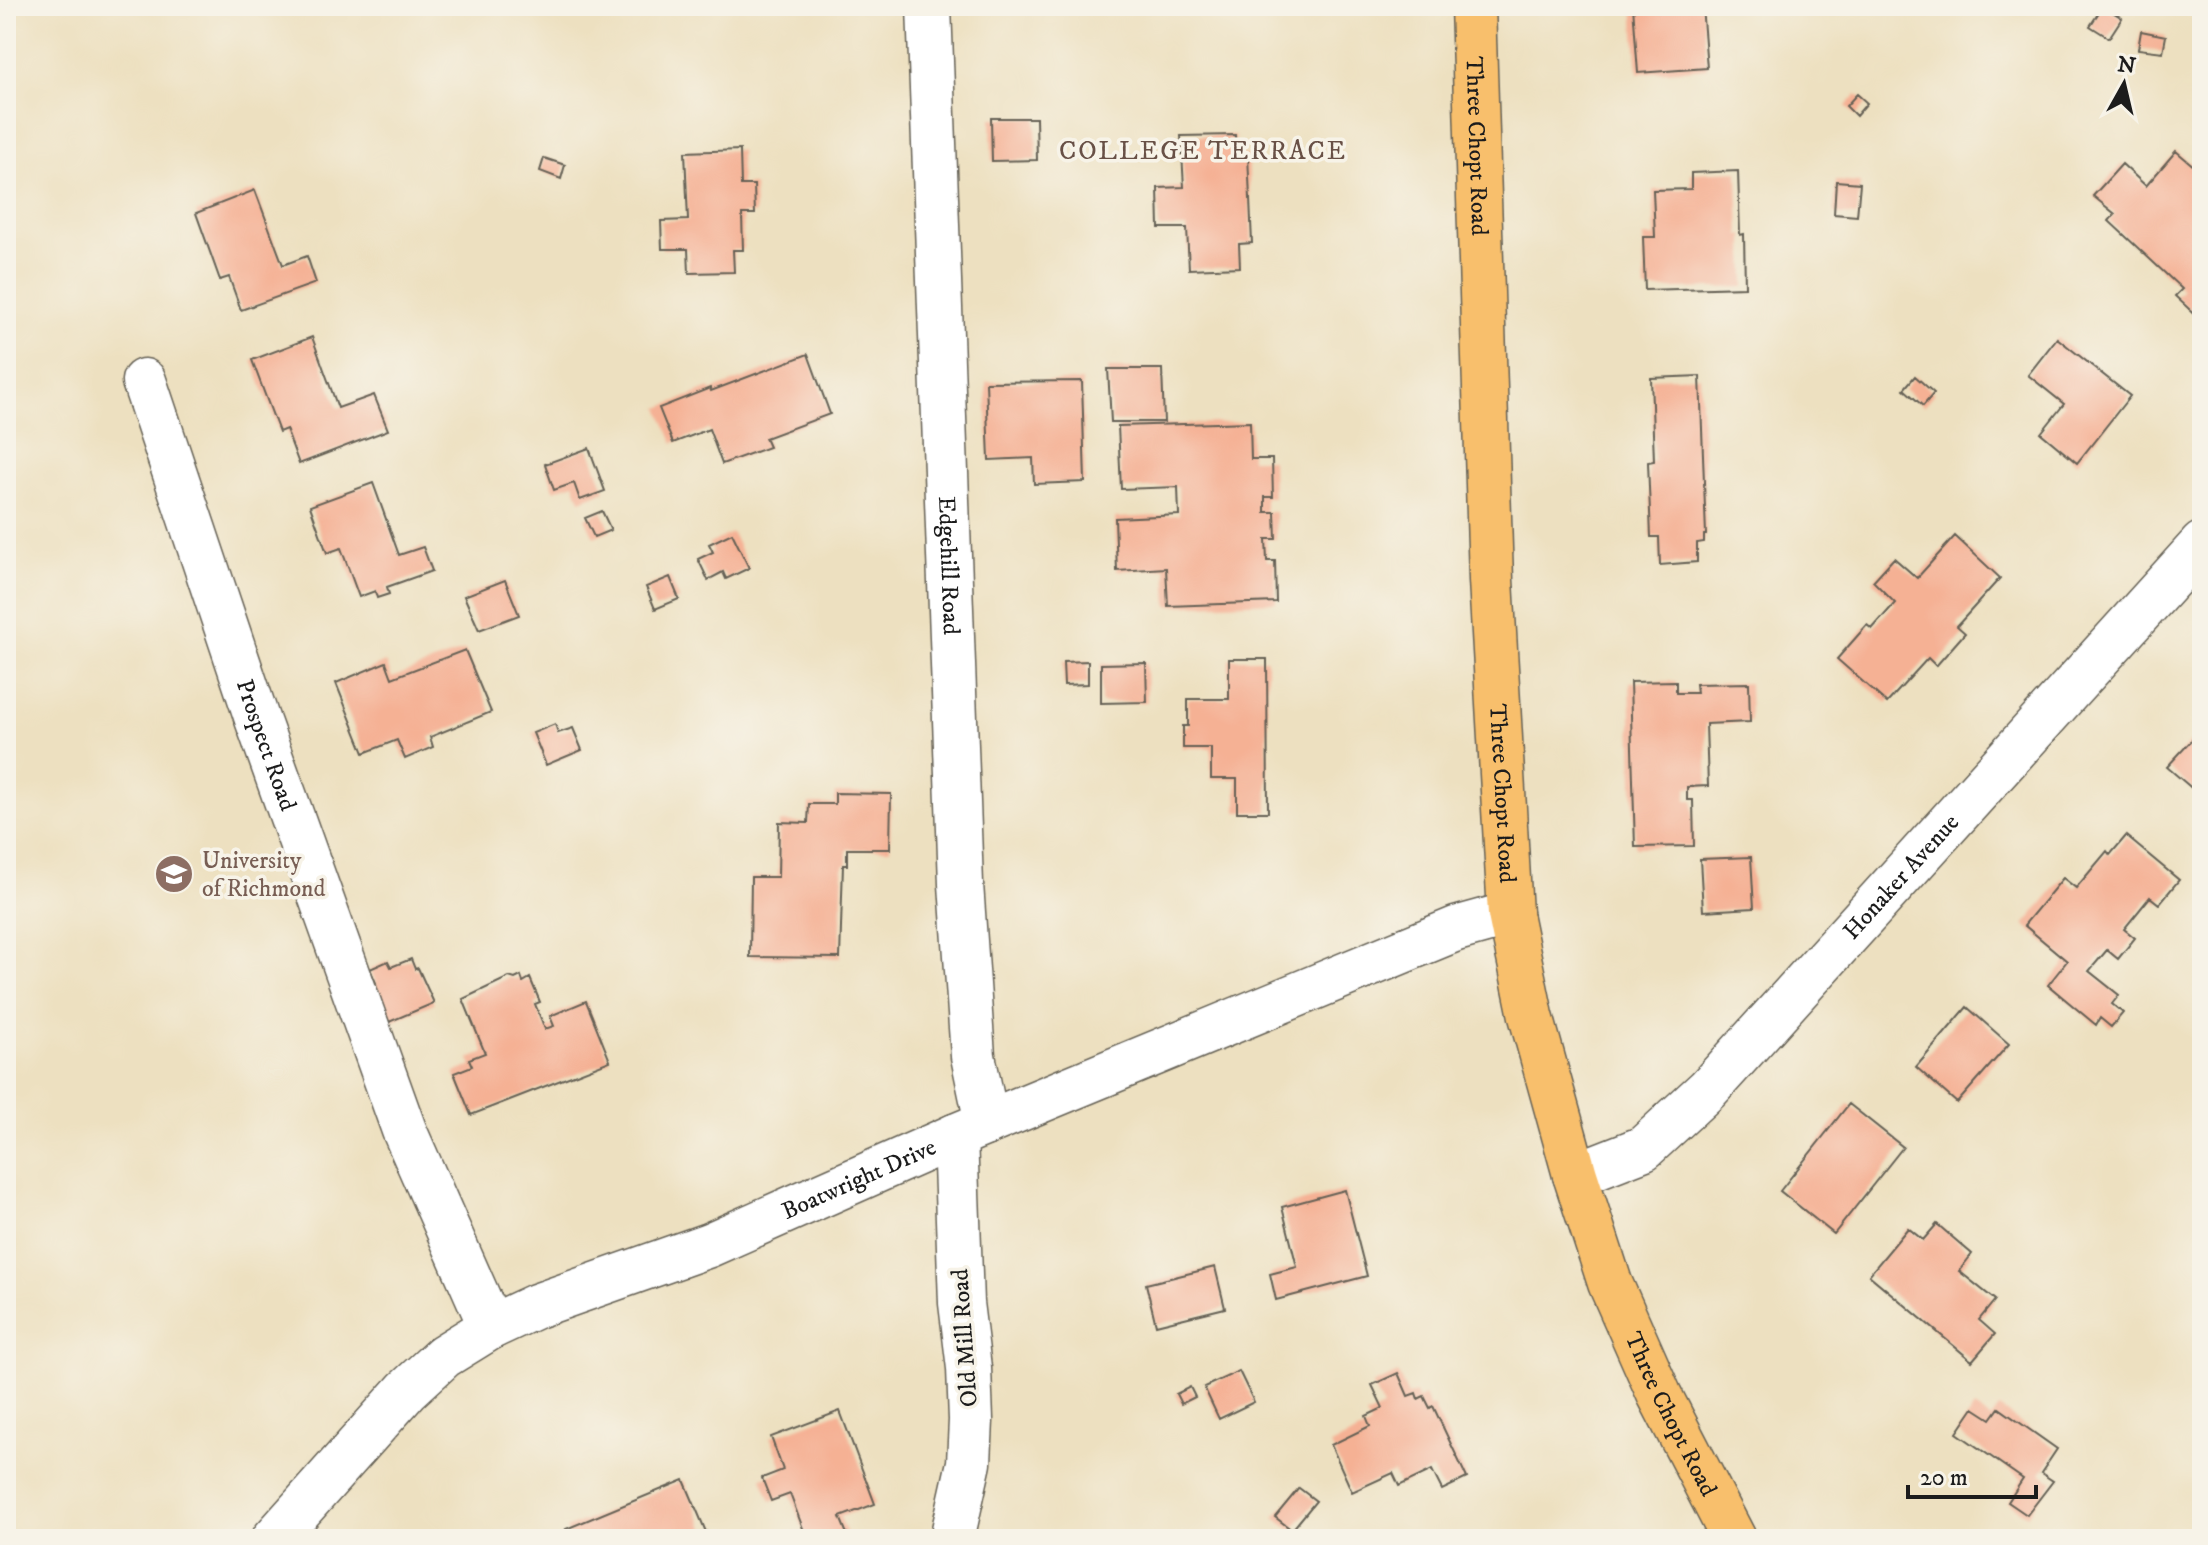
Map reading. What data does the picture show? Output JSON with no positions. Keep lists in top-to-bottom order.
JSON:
{
  "streets": {
    "main road": ["Three Chopt Road"],
    "street": [
      "Edgehill Road",
      "Prospect Road",
      "Honaker Avenue",
      "Boatwright Drive",
      "Old Mill Road"
    ]
  },
  "crossings": [
    ["Three Chopt Road", "Honaker Avenue"],
    ["Three Chopt Road", "Boatwright Drive"],
    ["Edgehill Road", "Boatwright Drive"],
    ["Edgehill Road", "Old Mill Road"],
    ["Prospect Road", "Boatwright Drive"],
    ["Boatwright Drive", "Old Mill Road"]
  ],
  "districts": ["COLLEGE TERRACE"],
  "places": {
    "school or university": ["University of Richmond"]
  },
  "scale_bar": "20 m",
  "north": "top"
}
